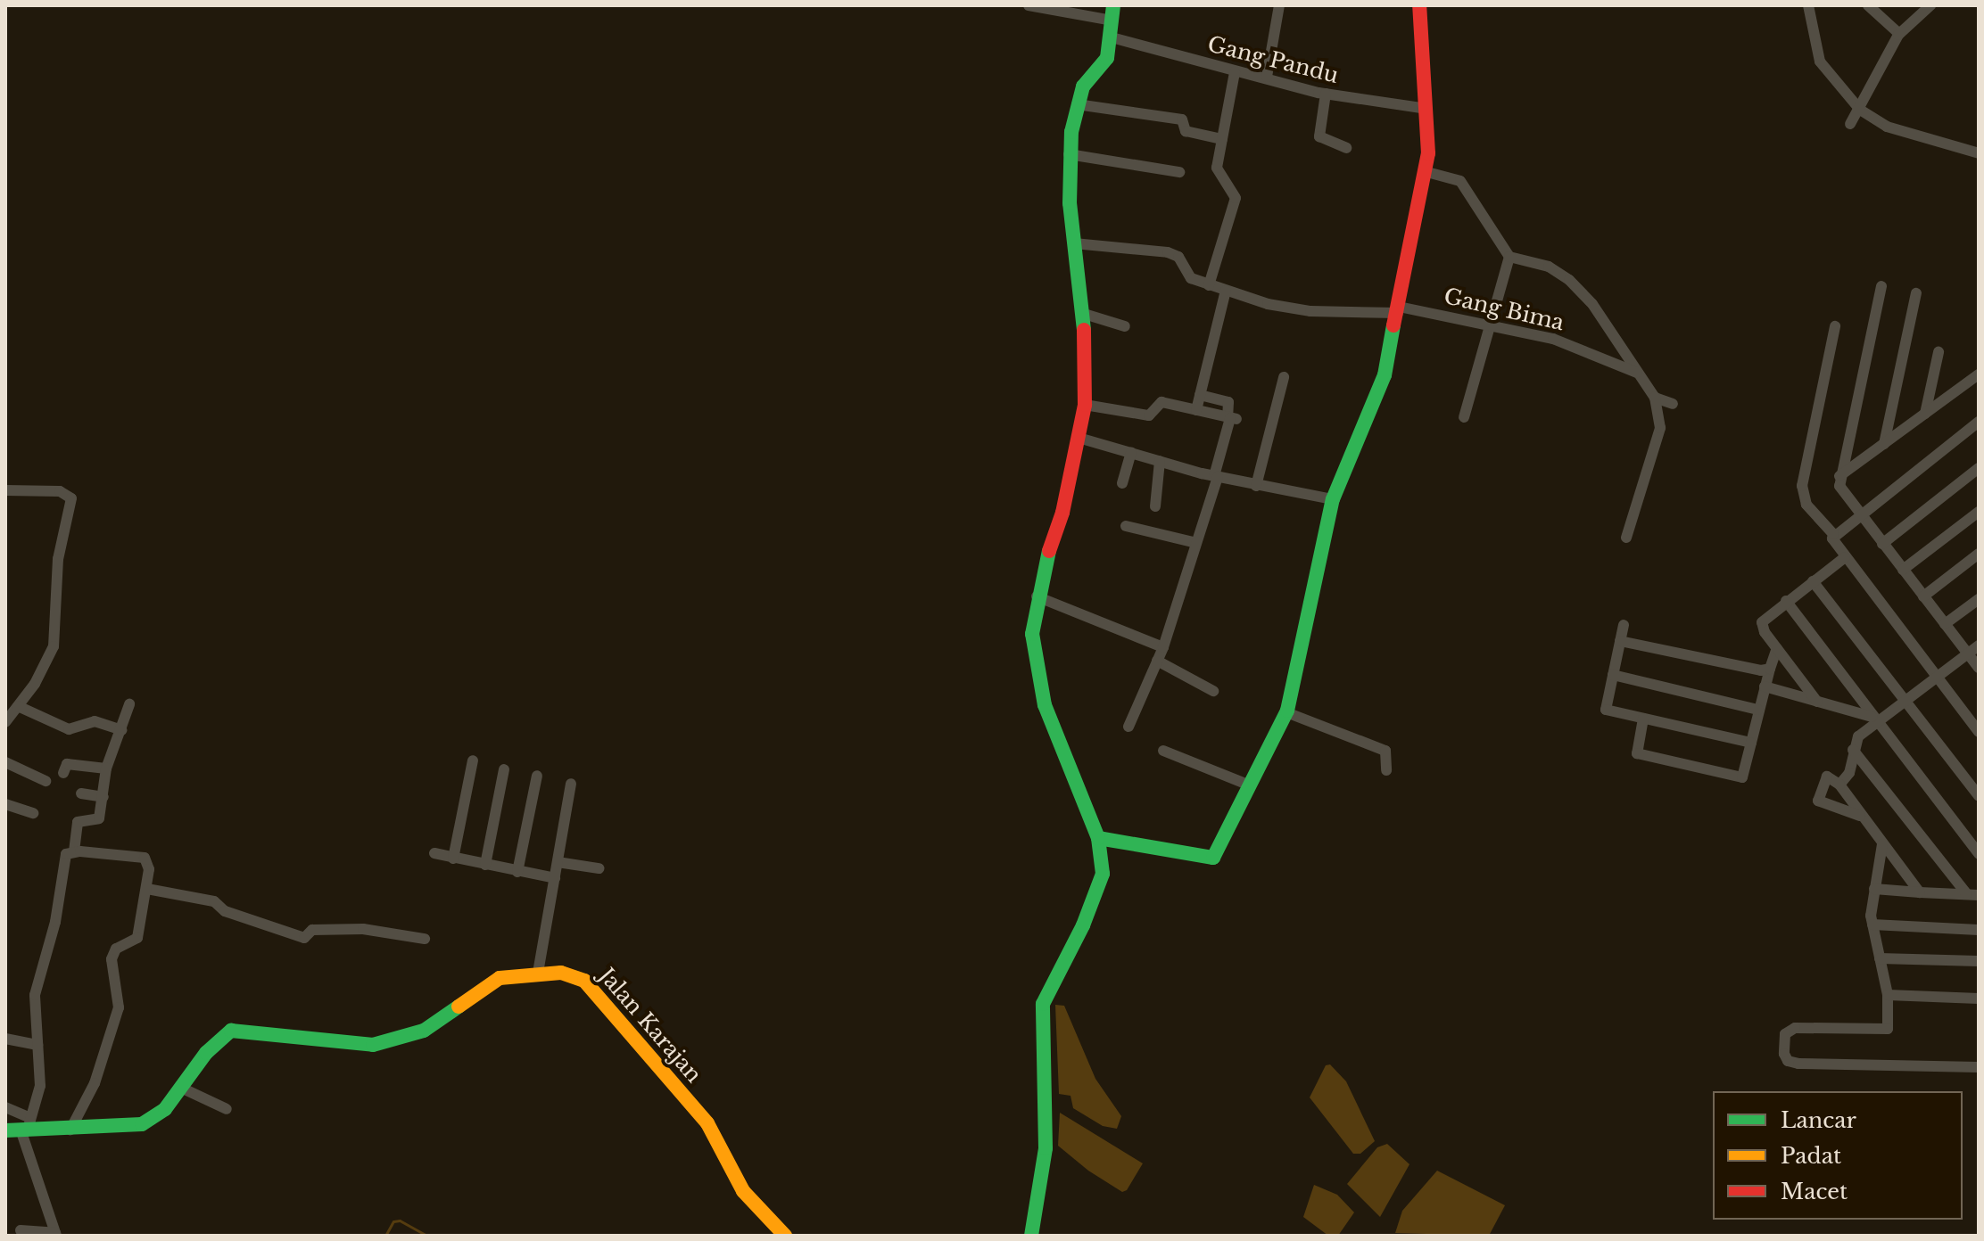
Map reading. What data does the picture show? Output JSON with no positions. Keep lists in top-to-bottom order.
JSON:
{
  "streets": {
    "street": ["Gang Pandu", "Gang Bima", "Jalan Karajan"]
  },
  "legend": ["Lancar", "Padat", "Macet"]
}
